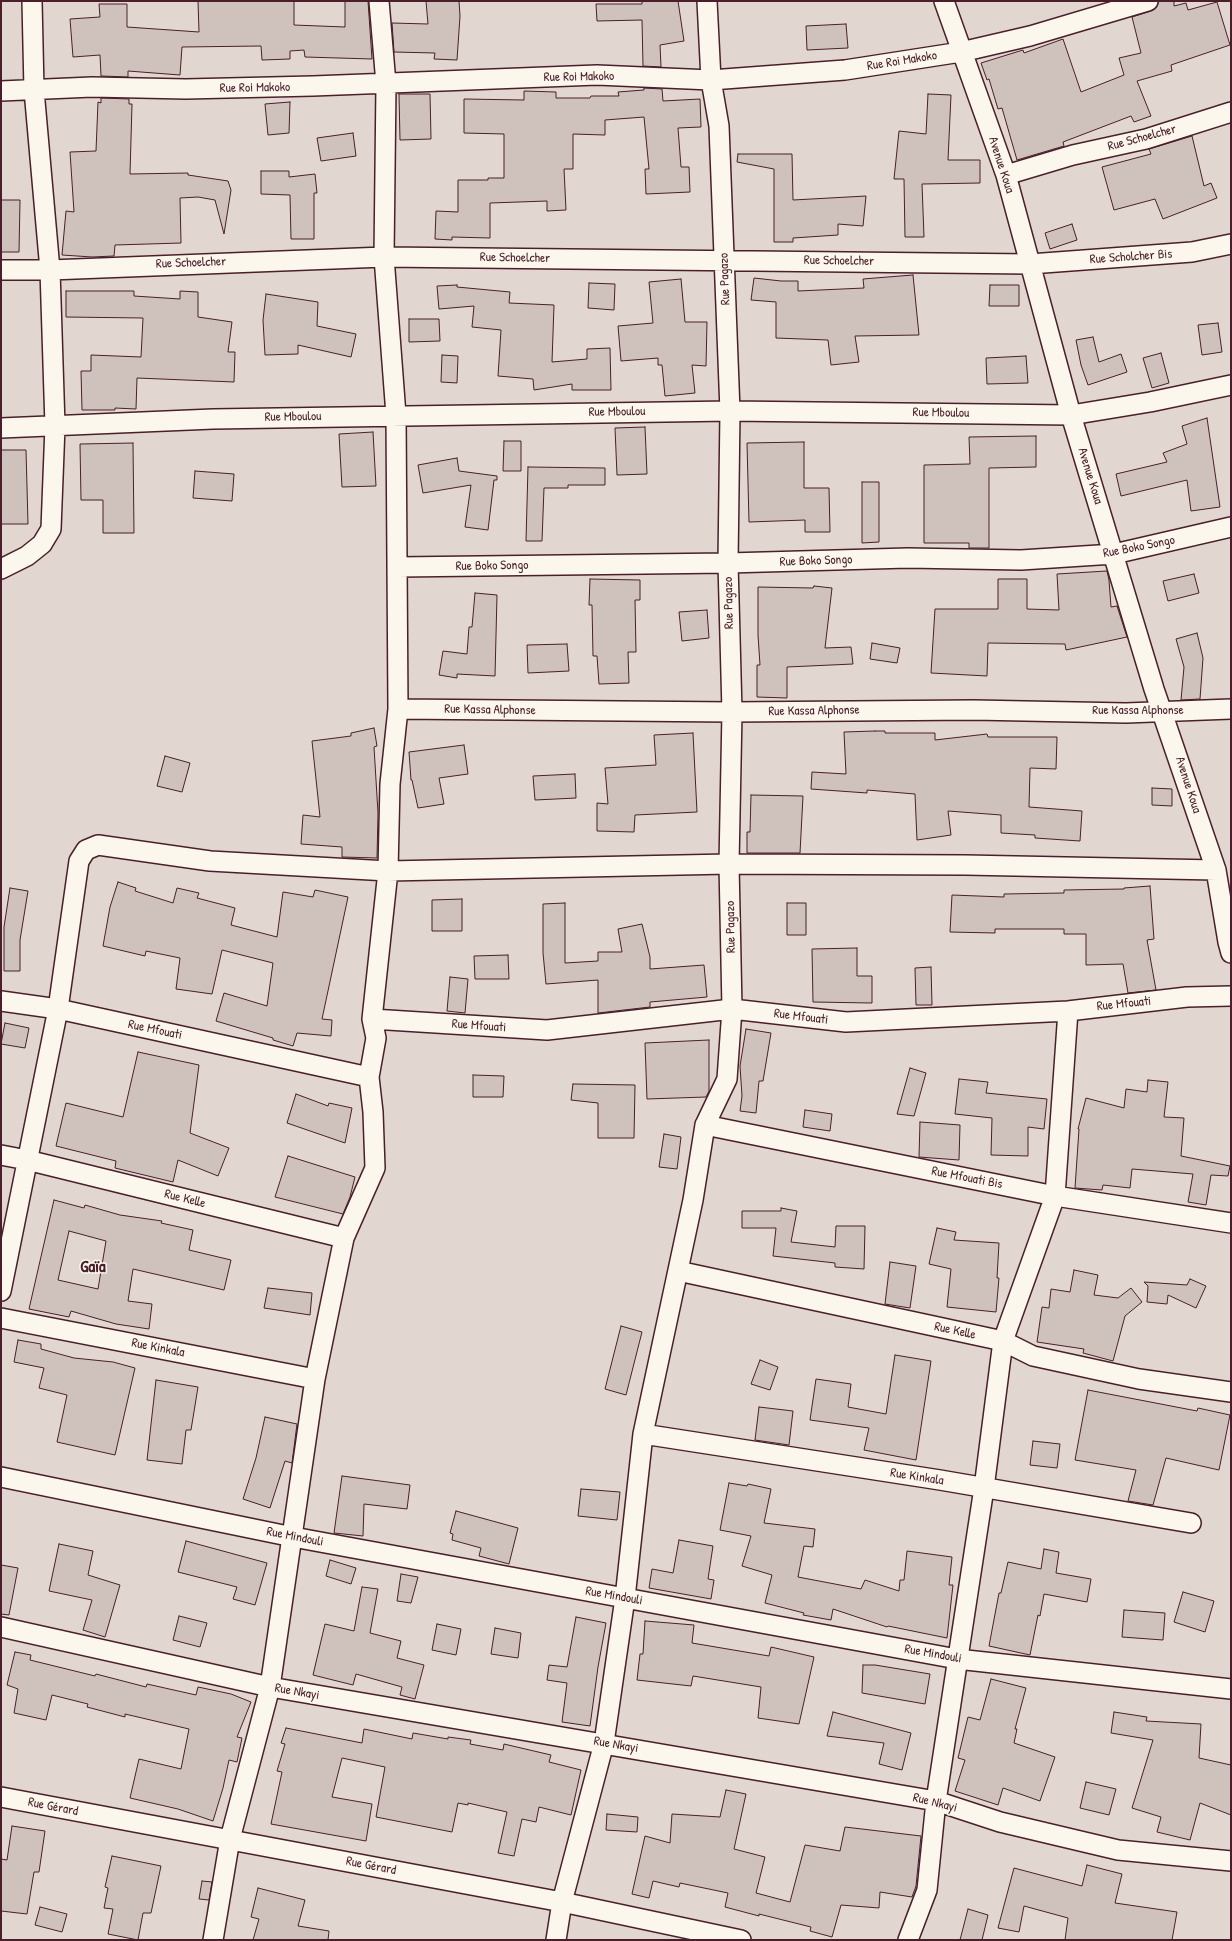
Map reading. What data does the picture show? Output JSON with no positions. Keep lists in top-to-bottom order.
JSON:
{
  "streets": {
    "street": [
      "Rue Roi Makoko",
      "Rue Schoelcher",
      "Avenue Koua",
      "Rue Scholcher Bis",
      "Rue Pagazo",
      "Rue Mboulou",
      "Rue Boko Songo",
      "Rue Kassa Alphonse",
      "Rue Mfouati",
      "Rue Mfouati Bis",
      "Rue Kelle",
      "Rue Kinkala",
      "Rue Mindouli",
      "Rue Nkayi",
      "Rue Gérard"
    ]
  },
  "crossings": [
    ["Rue Roi Makoko", "Avenue Koua"],
    ["Rue Roi Makoko", "Rue Pagazo"],
    ["Rue Schoelcher", "Avenue Koua"],
    ["Rue Schoelcher", "Rue Scholcher Bis"],
    ["Rue Schoelcher", "Rue Pagazo"],
    ["Avenue Koua", "Rue Scholcher Bis"],
    ["Avenue Koua", "Rue Mboulou"],
    ["Avenue Koua", "Rue Boko Songo"],
    ["Avenue Koua", "Rue Kassa Alphonse"],
    ["Rue Pagazo", "Rue Mboulou"],
    ["Rue Pagazo", "Rue Boko Songo"],
    ["Rue Pagazo", "Rue Kassa Alphonse"],
    ["Rue Pagazo", "Rue Mfouati"],
    ["Rue Pagazo", "Rue Mfouati Bis"],
    ["Rue Pagazo", "Rue Kelle"],
    ["Rue Pagazo", "Rue Kinkala"],
    ["Rue Pagazo", "Rue Mindouli"],
    ["Rue Pagazo", "Rue Nkayi"],
    ["Rue Pagazo", "Rue Gérard"]
  ],
  "districts": ["Gaïa"]
}
